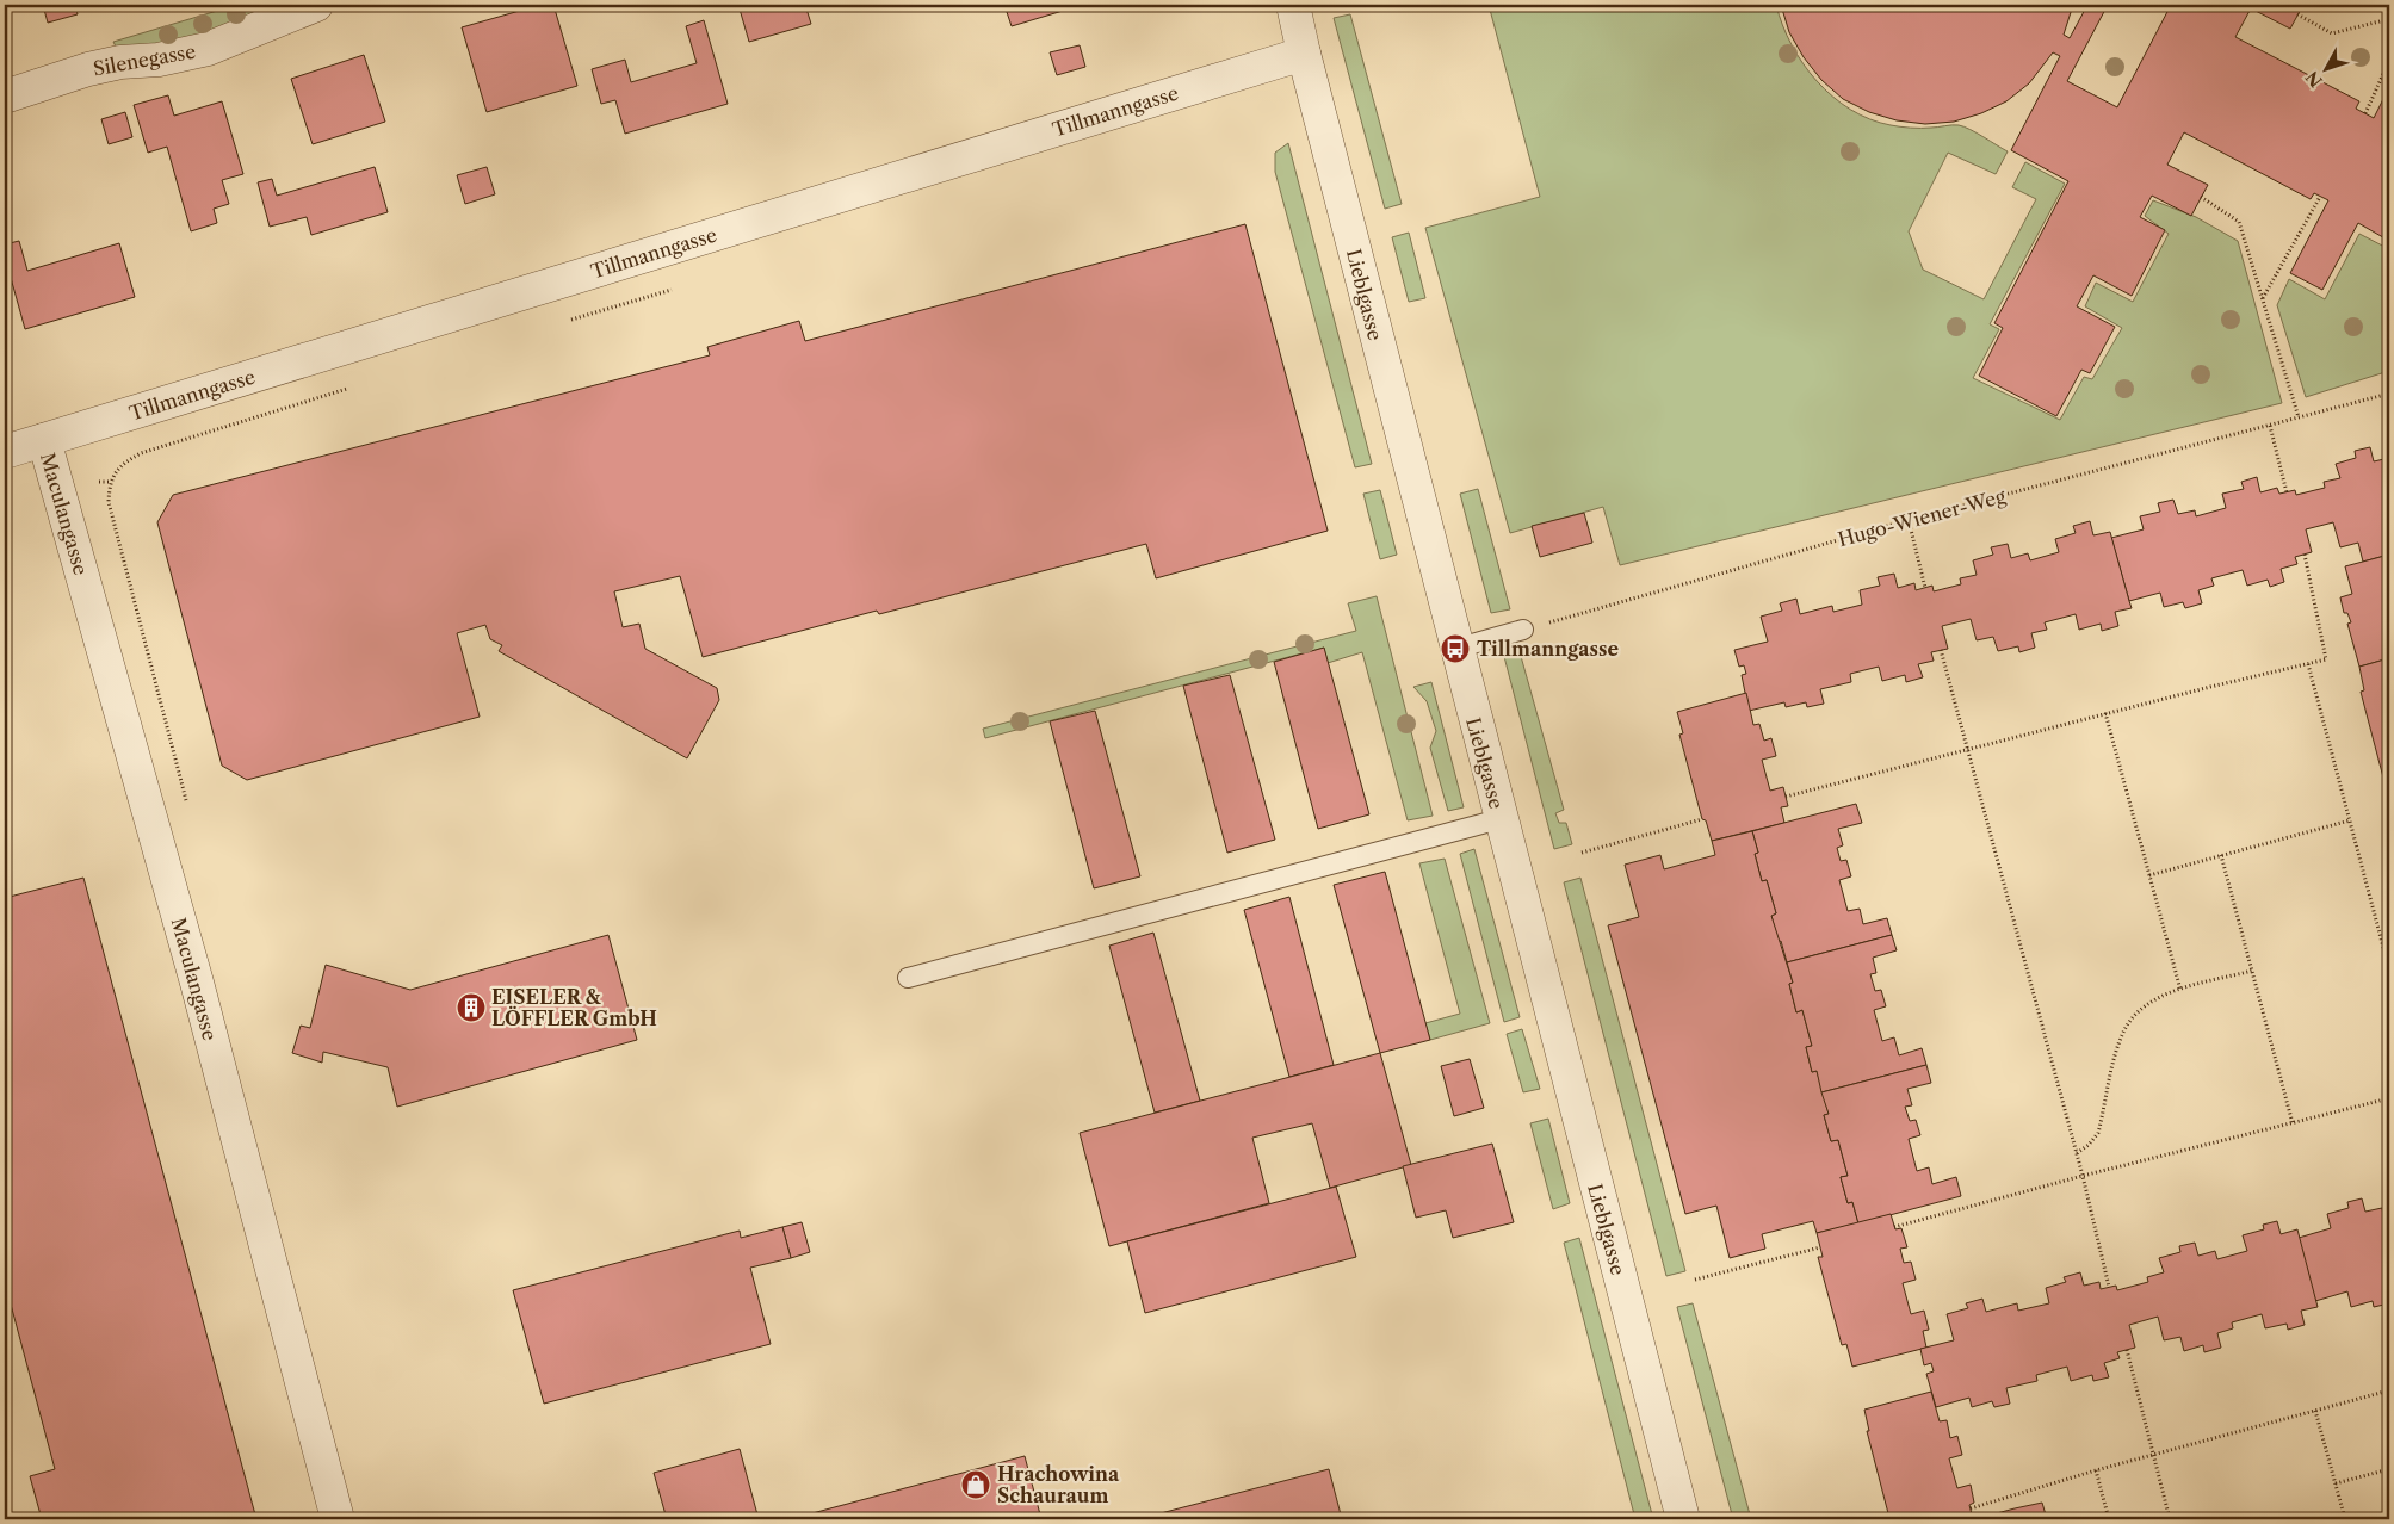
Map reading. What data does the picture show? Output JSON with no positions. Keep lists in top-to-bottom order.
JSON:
{
  "streets": {
    "street": [
      "Silenegasse",
      "Tillmanngasse",
      "Lieblgasse",
      "Maculangasse"
    ],
    "path": ["Hugo-Wiener-Weg"]
  },
  "crossings": [
    ["Tillmanngasse", "Lieblgasse"],
    ["Tillmanngasse", "Maculangasse"]
  ],
  "places": {
    "bus stop": ["Tillmanngasse"],
    "building": ["EISELER & LÖFFLER GmbH"],
    "shop": ["Hrachowina Schauraum"]
  },
  "north": "bottom left"
}
